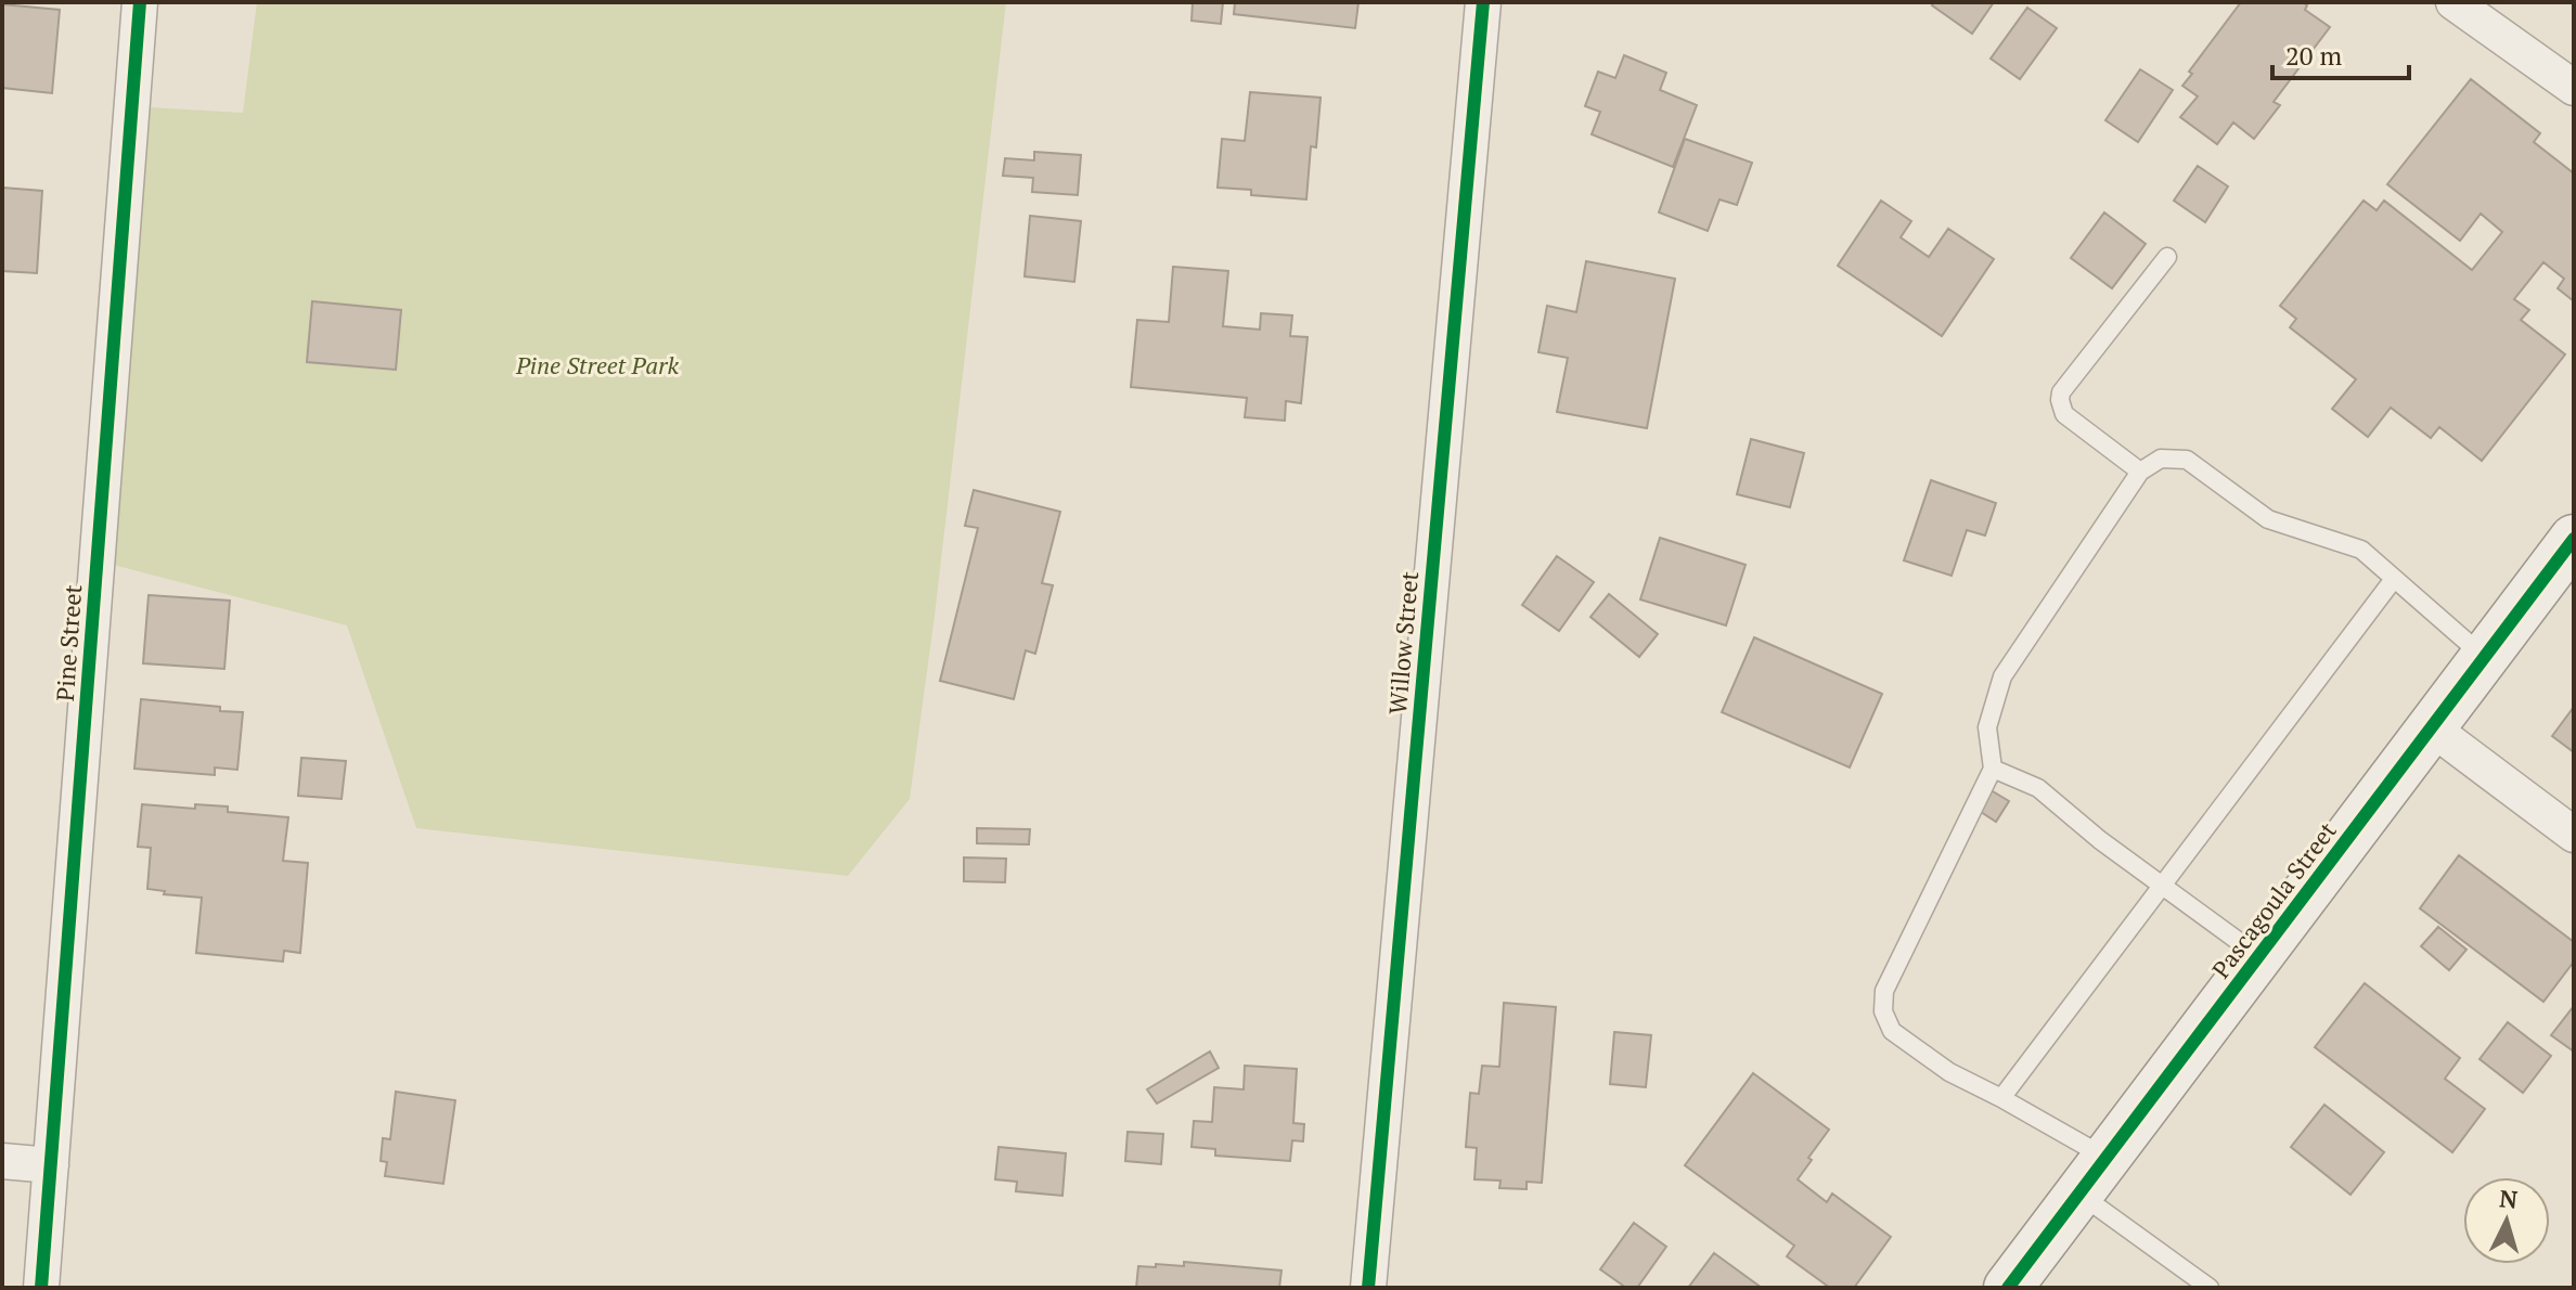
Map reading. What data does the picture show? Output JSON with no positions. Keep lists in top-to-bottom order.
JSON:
{
  "streets": {
    "street": ["Pine Street", "Willow Street", "Pascagoula Street"]
  },
  "parks": ["Pine Street Park"],
  "scale_bar": "20 m",
  "north": "top"
}
